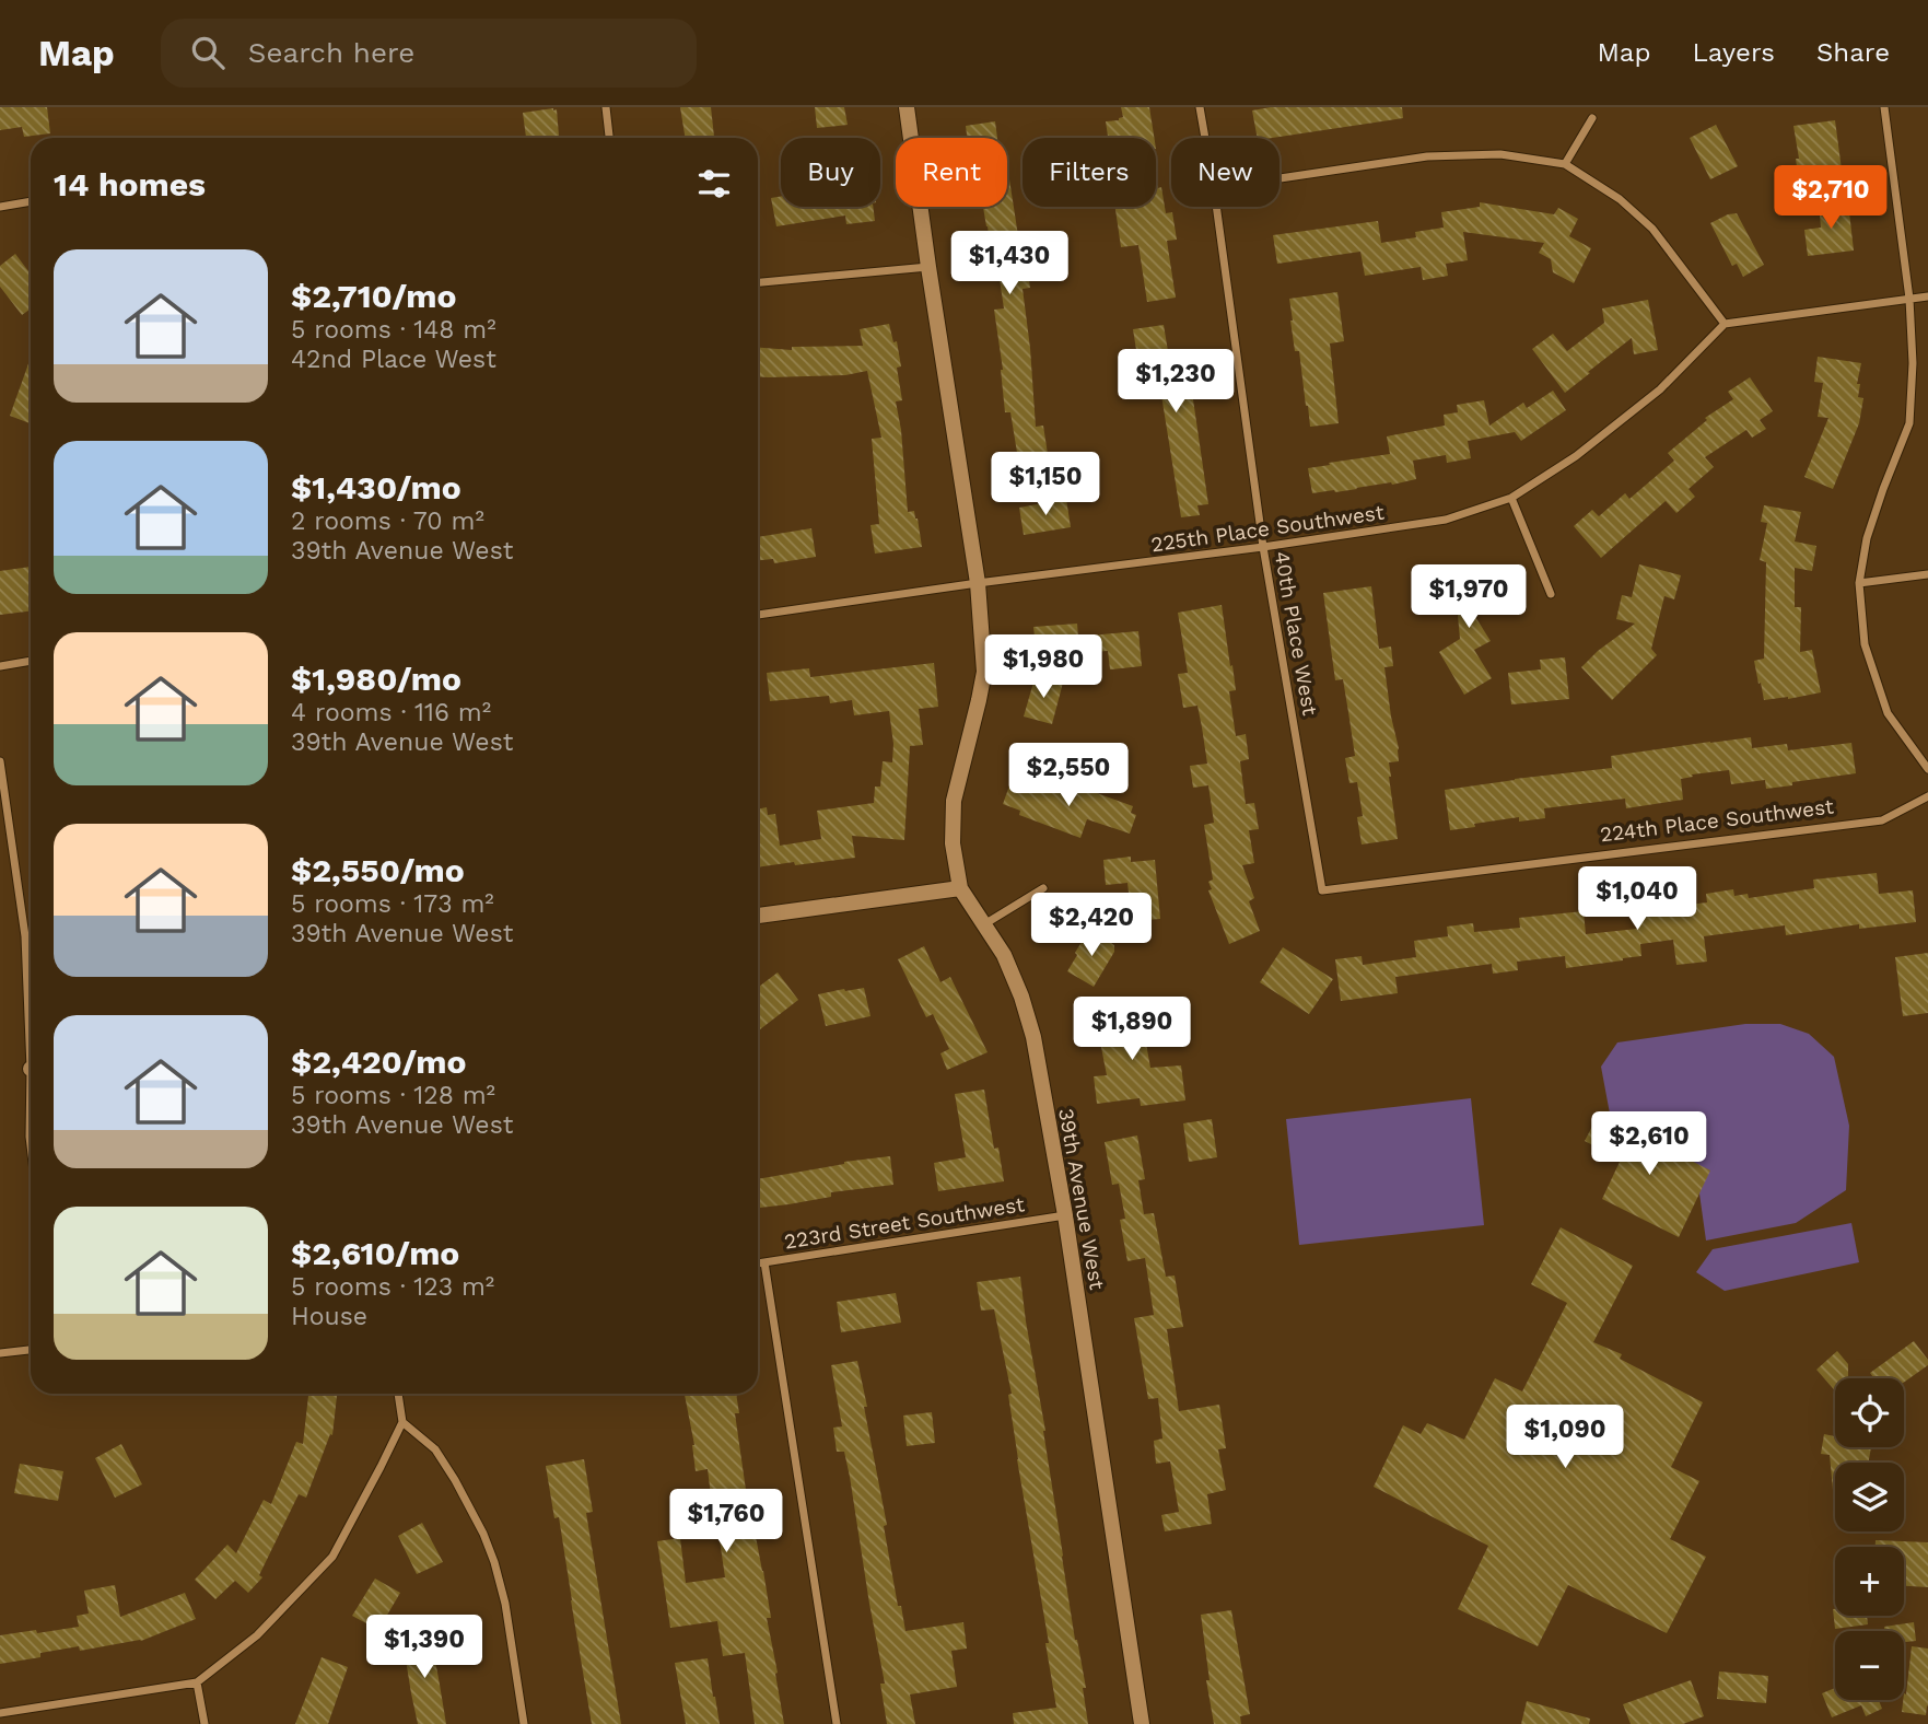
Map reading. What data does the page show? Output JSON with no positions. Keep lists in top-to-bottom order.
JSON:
{
  "streets": {
    "street": [
      "225th Place Southwest",
      "40th Place West",
      "224th Place Southwest",
      "39th Avenue West",
      "223rd Street Southwest"
    ]
  },
  "crossings": [
    ["225th Place Southwest", "40th Place West"],
    ["225th Place Southwest", "39th Avenue West"],
    ["40th Place West", "224th Place Southwest"],
    ["39th Avenue West", "223rd Street Southwest"]
  ],
  "page": {
    "header": "Map",
    "search": "Search here",
    "nav": ["Map", "Layers", "Share"],
    "chip": [
      "Buy",
      "Rent",
      "Filters",
      "New"
    ],
    "heading": "14 homes",
    "price": [
      "$2,710",
      "$1,430",
      "$1,230",
      "$1,150",
      "$1,970",
      "$1,980",
      "$2,550",
      "$1,040",
      "$2,420",
      "$1,890",
      "$2,610",
      "$1,090",
      "$1,760",
      "$1,390"
    ],
    "list": [
      {
        "name": "$2,710/mo",
        "note": "5 rooms · 148 m² · 42nd Place West"
      },
      {
        "name": "$1,430/mo",
        "note": "2 rooms · 70 m² · 39th Avenue West"
      },
      {
        "name": "$1,980/mo",
        "note": "4 rooms · 116 m² · 39th Avenue West"
      },
      {
        "name": "$2,550/mo",
        "note": "5 rooms · 173 m² · 39th Avenue West"
      },
      {
        "name": "$2,420/mo",
        "note": "5 rooms · 128 m² · 39th Avenue West"
      },
      {
        "name": "$2,610/mo",
        "note": "5 rooms · 123 m² · House"
      }
    ],
    "map_buttons": ["+", "−"]
  }
}
